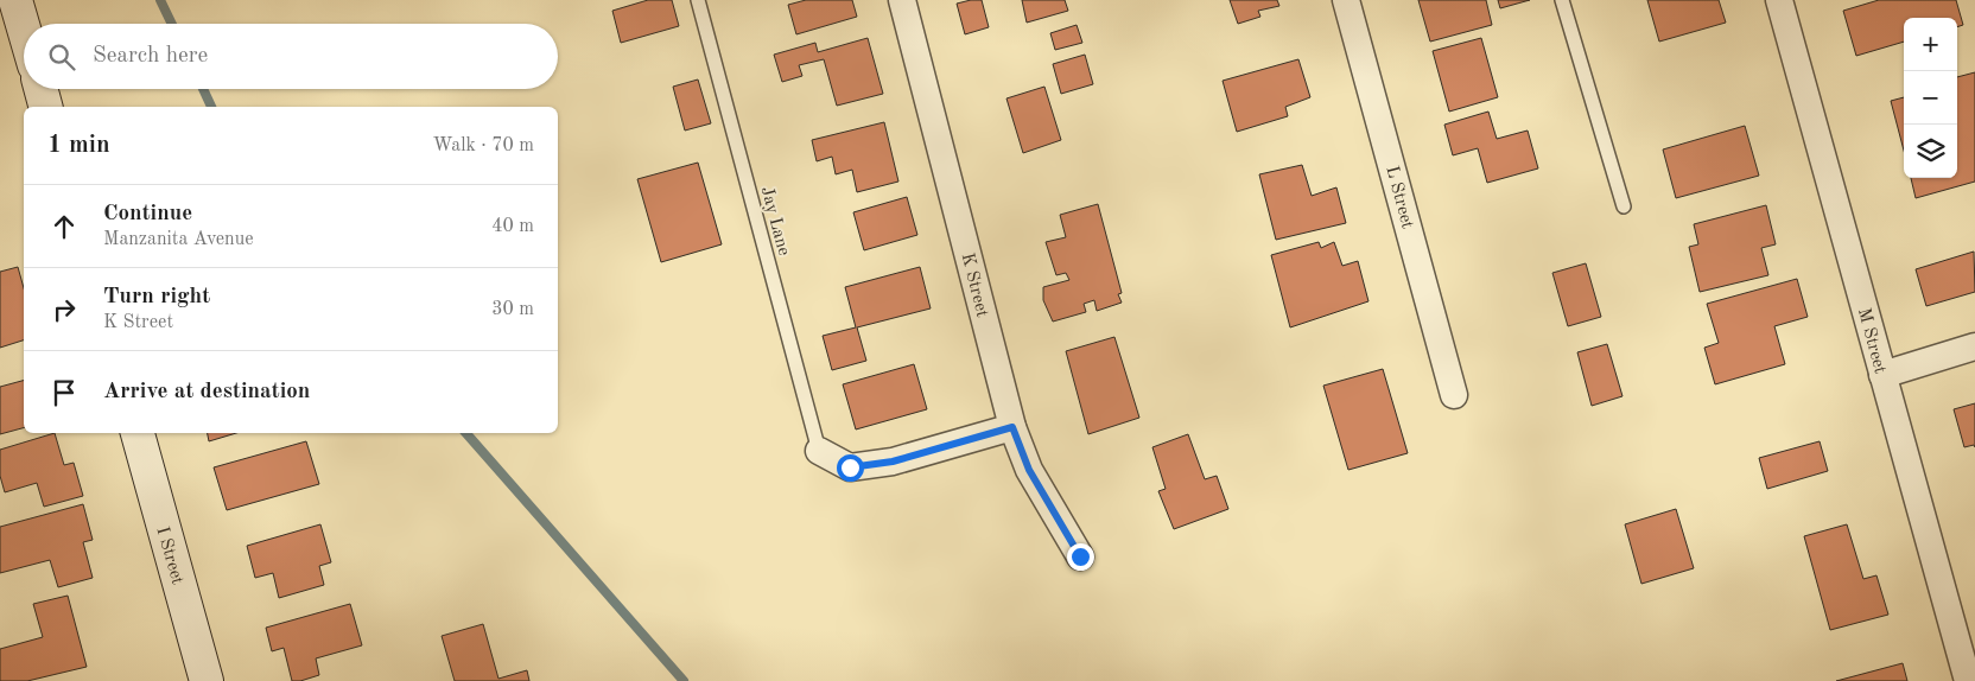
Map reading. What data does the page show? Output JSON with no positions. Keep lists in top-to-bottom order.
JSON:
{
  "streets": {
    "street": [
      "L Street",
      "K Street",
      "M Street",
      "I Street"
    ],
    "lane": ["Jay Lane"]
  },
  "page": {
    "map_buttons": ["+", "−"],
    "search": "Search here",
    "heading": ["1 min", "Walk · 70 m"],
    "list": [
      ["Continue", "Manzanita Avenue", "40 m"],
      ["Turn right", "K Street", "30 m"],
      "Arrive at destination"
    ]
  }
}
